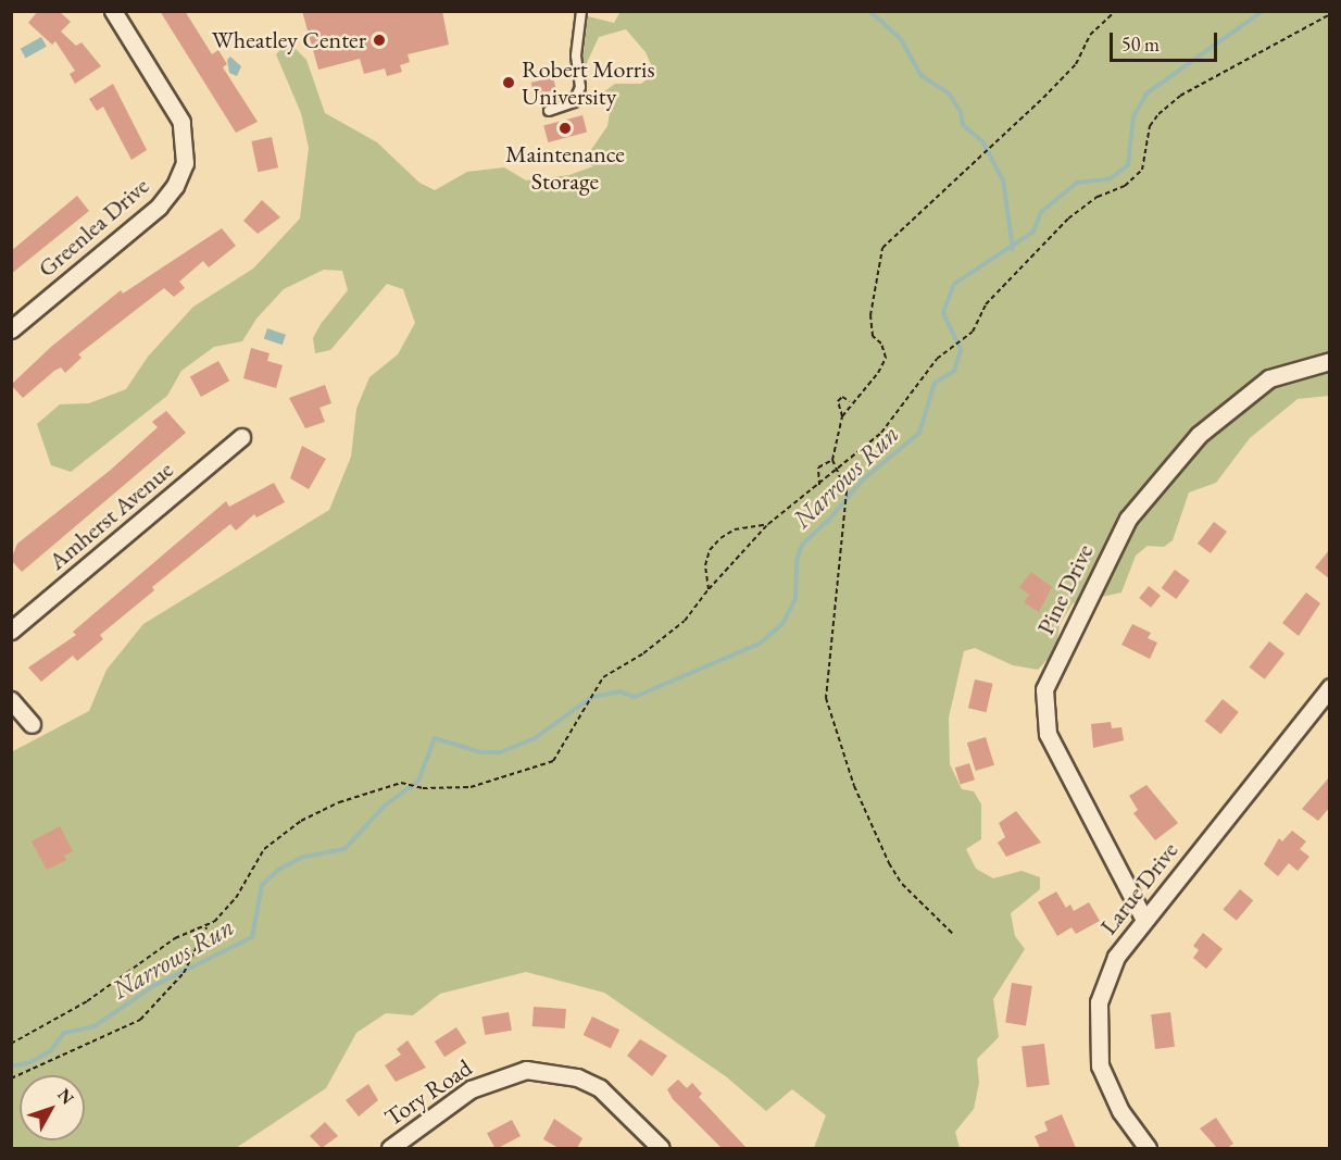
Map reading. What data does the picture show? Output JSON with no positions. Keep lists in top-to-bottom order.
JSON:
{
  "streets": {
    "street": [
      "Greenlea Drive",
      "Amherst Avenue",
      "Pine Drive",
      "Larue Drive",
      "Tory Road"
    ]
  },
  "crossings": [
    ["Pine Drive", "Larue Drive"]
  ],
  "water": ["Narrows Run"],
  "places": ["Wheatley Center", "Robert Morris University", "Maintenance Storage"],
  "scale_bar": "50 m",
  "north": "top right"
}
